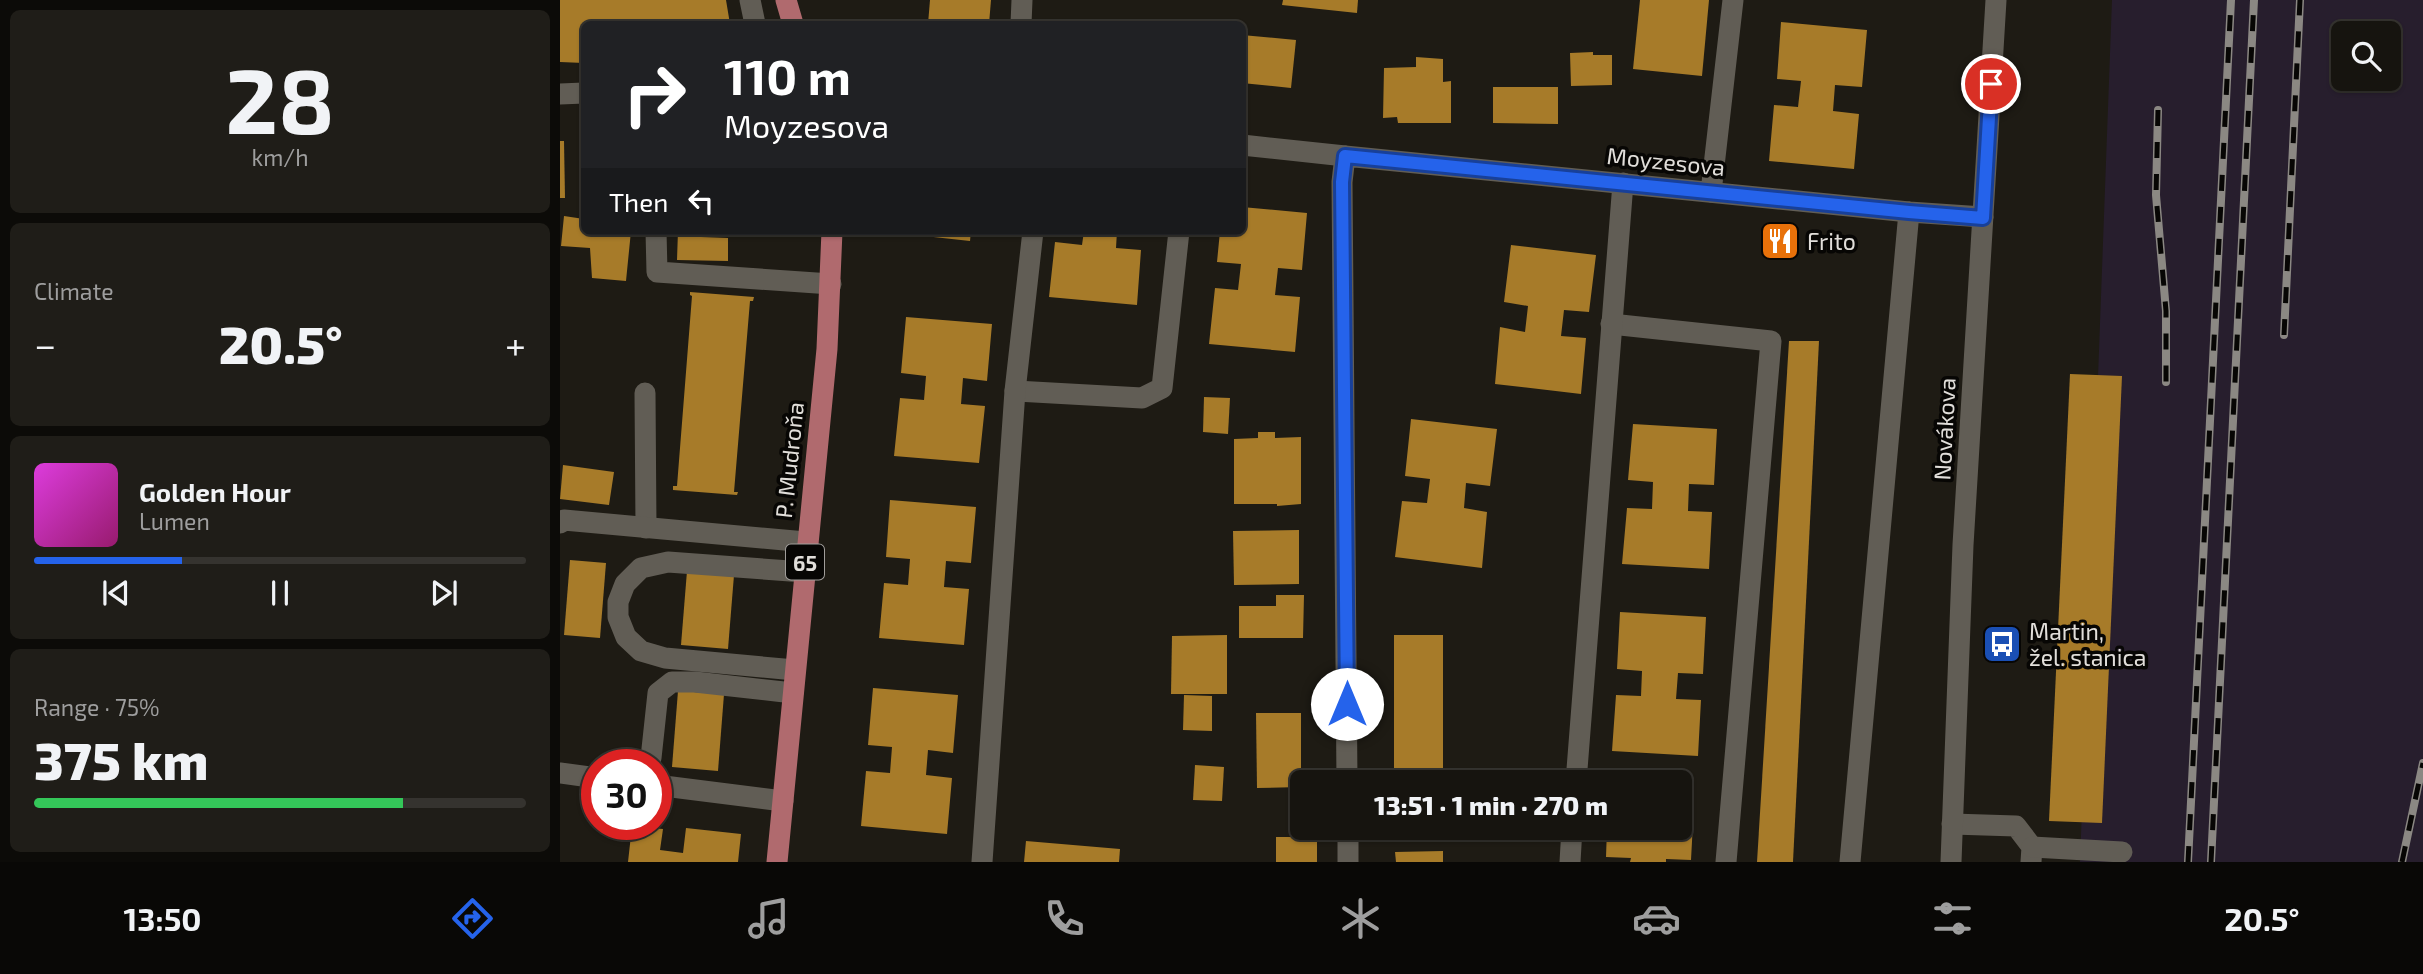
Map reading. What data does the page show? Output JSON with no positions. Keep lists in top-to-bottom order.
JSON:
{
  "streets": {
    "main road": ["P. Mudroňa", "65"],
    "street": ["Moyzesova", "Novákova"]
  },
  "crossings": [
    ["Moyzesova", "Novákova"]
  ],
  "places": {
    "restaurant": ["Frito"],
    "bus stop": ["Martin, žel. stanica"]
  },
  "page": {
    "tile": [
      ["28", "km/h"],
      "Climate",
      ["Range · 75%", "375 km"]
    ],
    "turn": ["110 m", "Moyzesova"],
    "then": "Then",
    "heat": ["−", "20.5°", "+"],
    "song": ["Golden Hour", "Lumen"],
    "limit": "30",
    "trip": "13:51 · 1 min · 270 m",
    "tabs": ["13:50", "20.5°"]
  }
}
